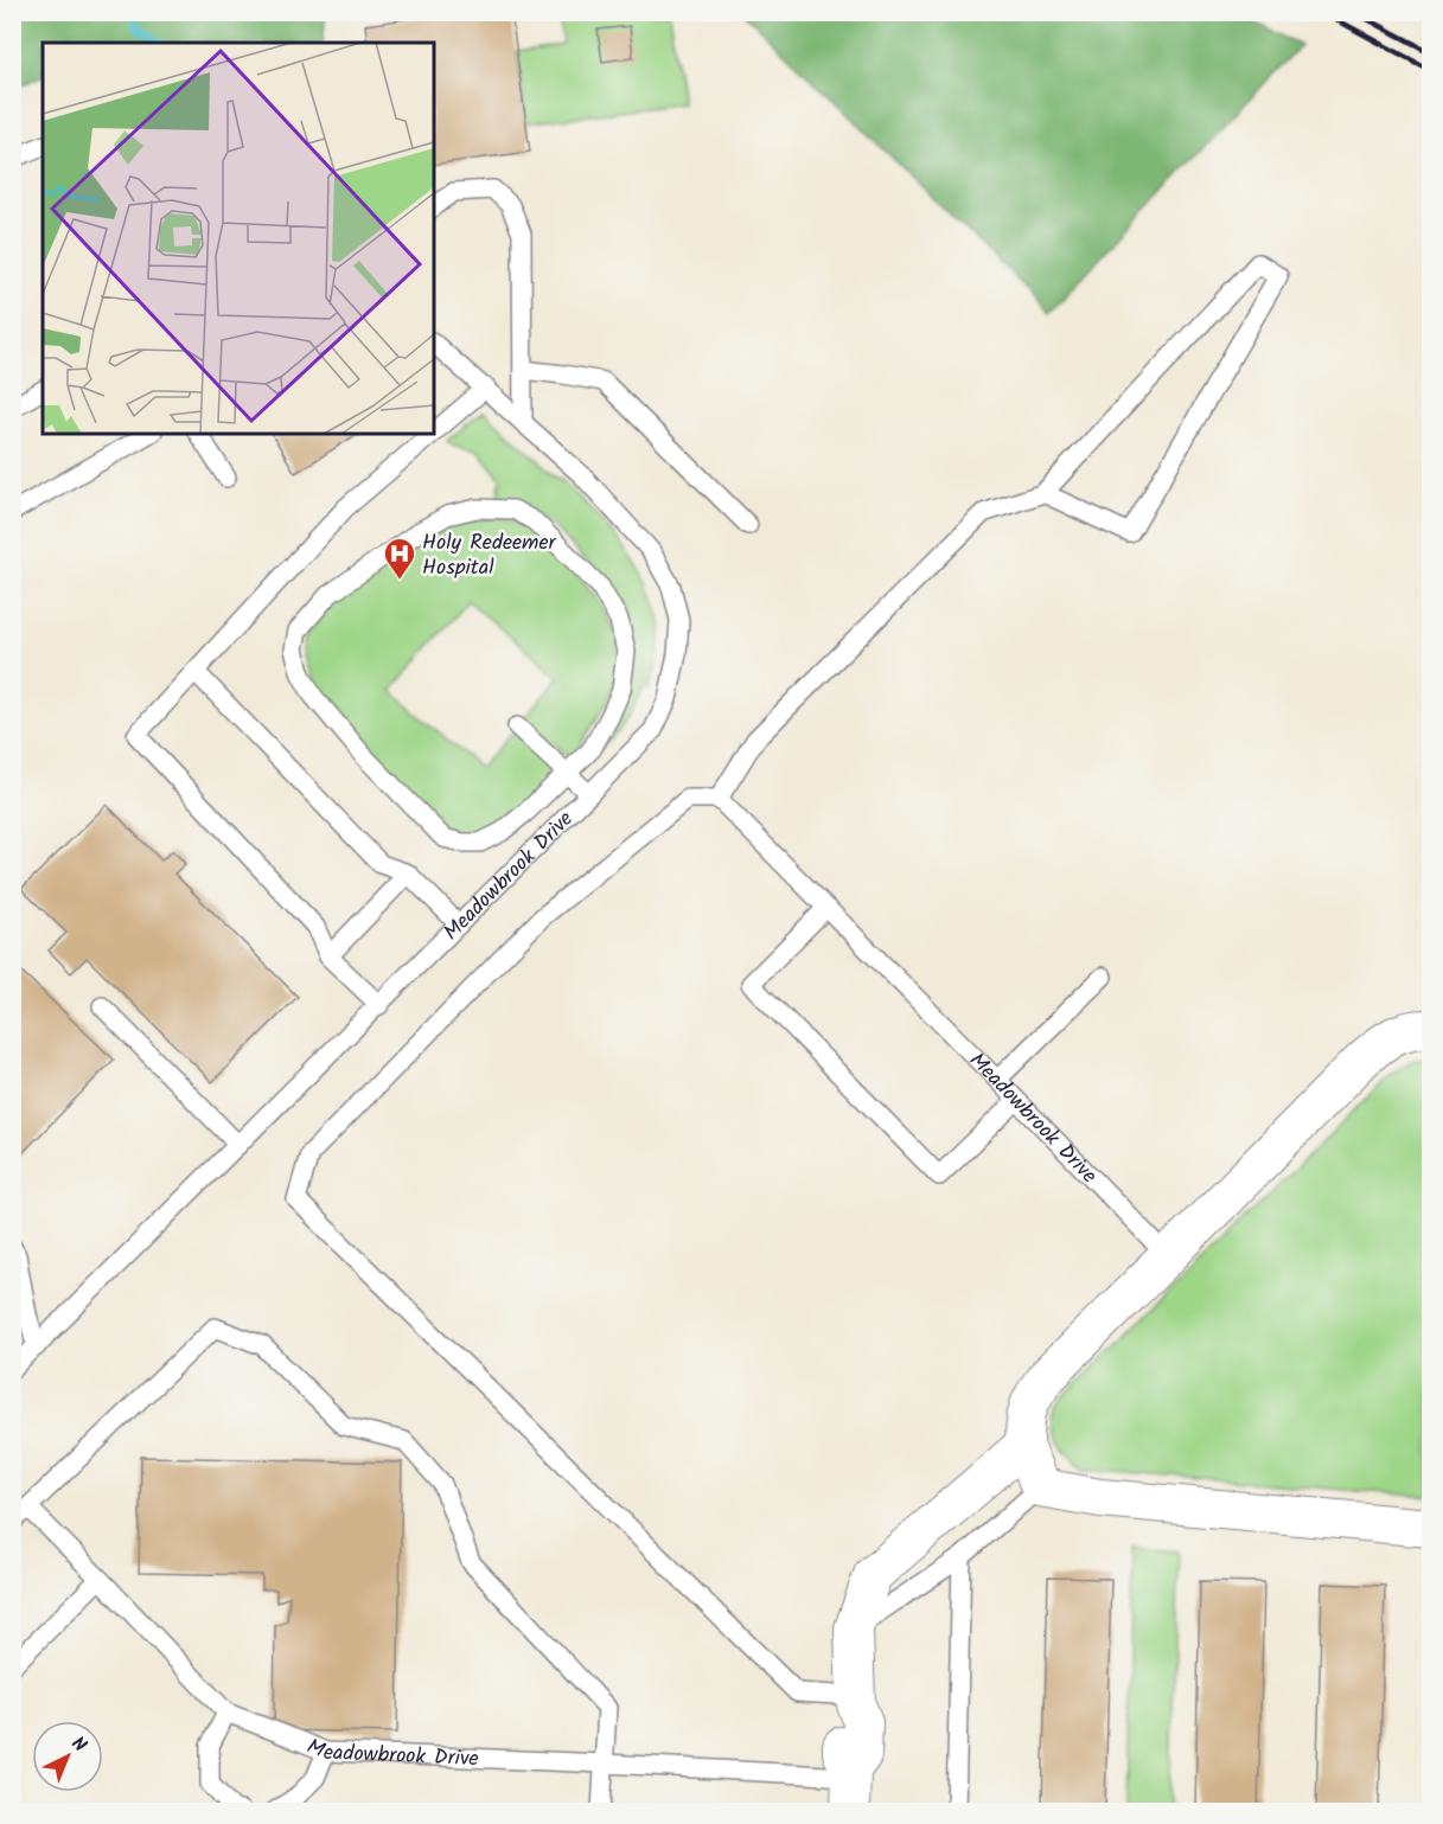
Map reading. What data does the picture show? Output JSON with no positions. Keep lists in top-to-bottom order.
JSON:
{
  "streets": {
    "street": ["Meadowbrook Drive"]
  },
  "places": {
    "hospital": ["Holy Redeemer Hospital"]
  },
  "north": "top right"
}
